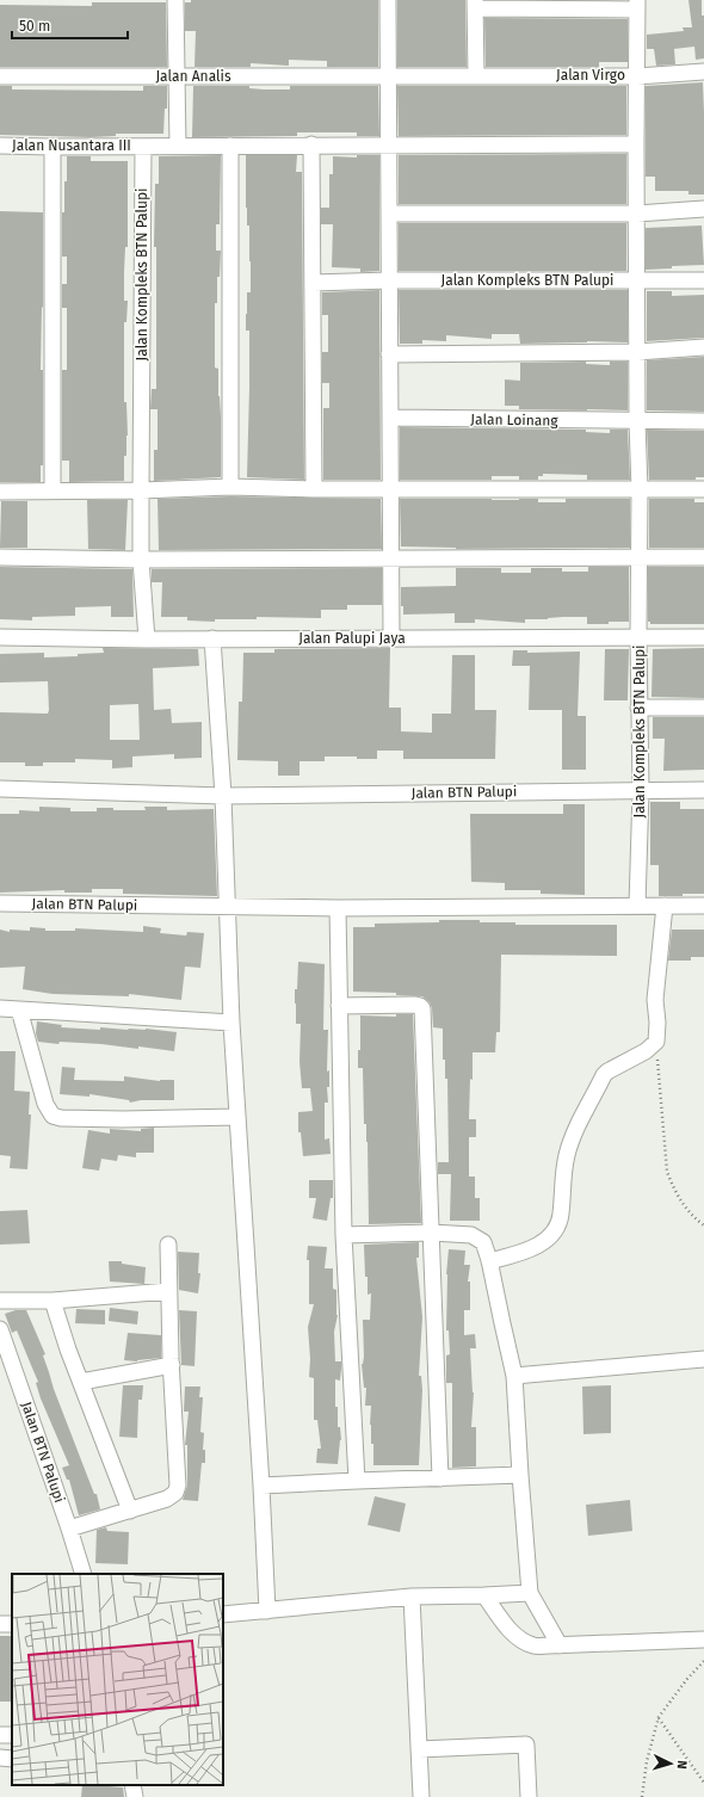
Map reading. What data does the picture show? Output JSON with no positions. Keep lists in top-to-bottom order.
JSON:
{
  "streets": {
    "street": [
      "Jalan Virgo",
      "Jalan Analis",
      "Jalan Nusantara III",
      "Jalan Kompleks BTN Palupi",
      "Jalan Loinang",
      "Jalan Palupi Jaya",
      "Jalan BTN Palupi"
    ]
  },
  "crossings": [
    ["Jalan Virgo", "Jalan Kompleks BTN Palupi"],
    ["Jalan Nusantara III", "Jalan Kompleks BTN Palupi"],
    ["Jalan Kompleks BTN Palupi", "Jalan Loinang"],
    ["Jalan Kompleks BTN Palupi", "Jalan Palupi Jaya"],
    ["Jalan Kompleks BTN Palupi", "Jalan BTN Palupi"]
  ],
  "scale_bar": "50 m",
  "north": "right"
}
